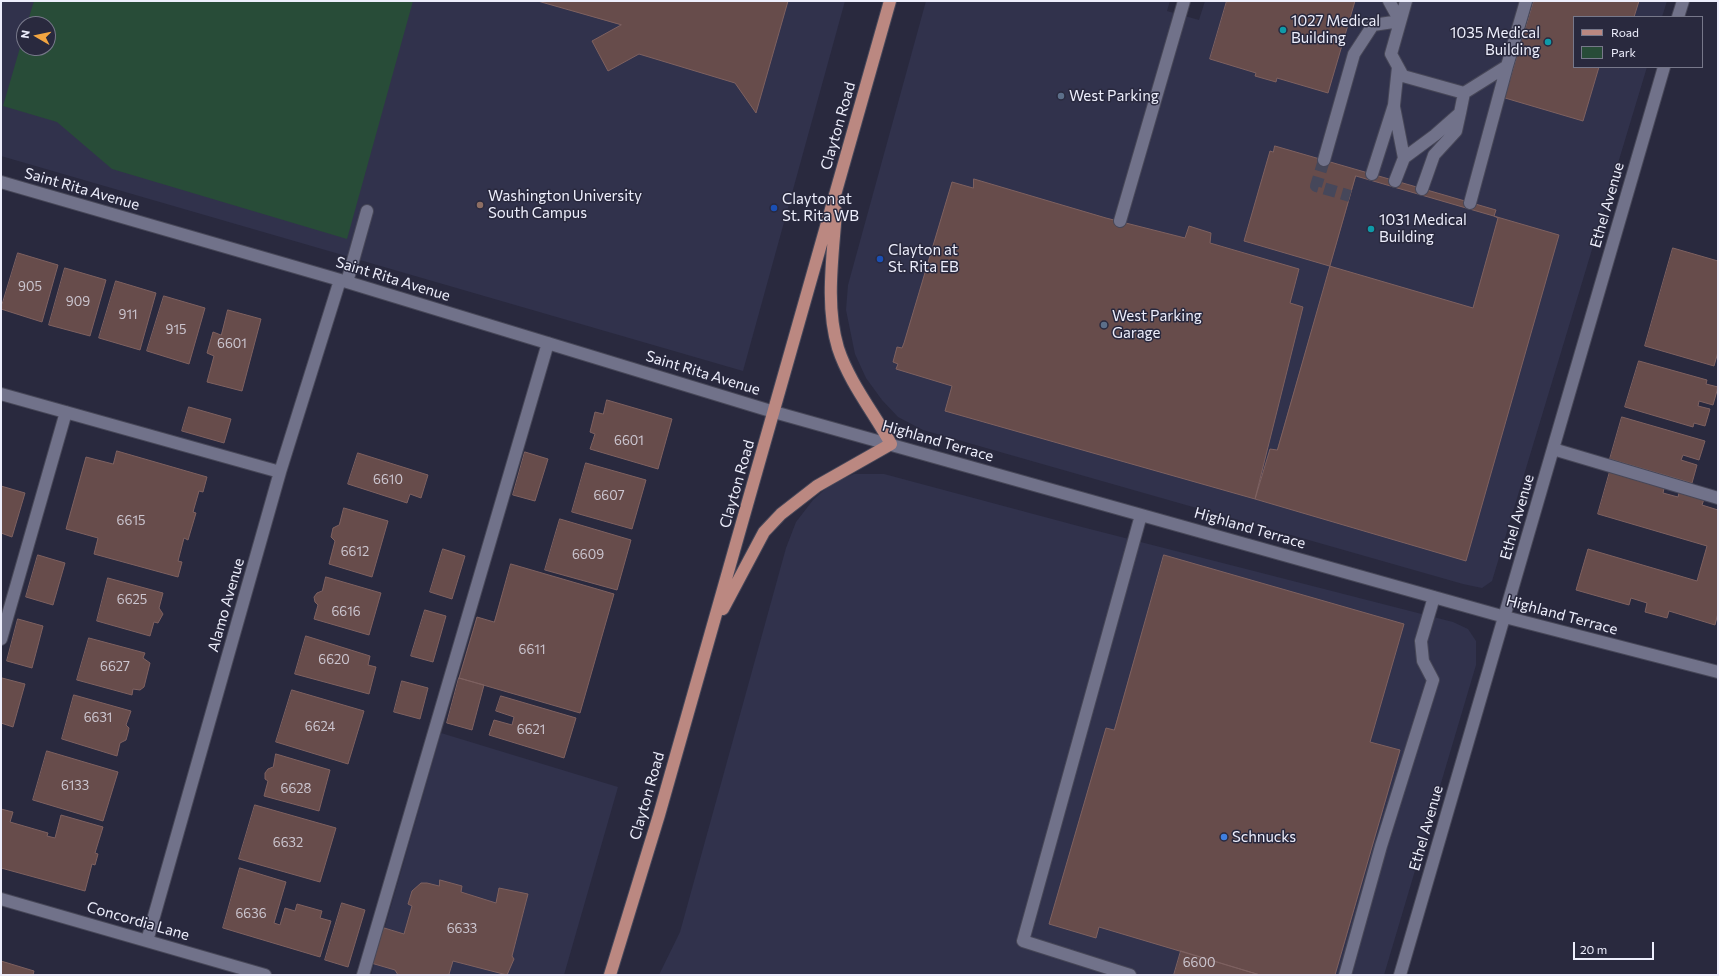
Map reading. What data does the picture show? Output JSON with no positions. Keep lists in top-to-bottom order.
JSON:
{
  "streets": {
    "main road": ["Clayton Road"],
    "street": [
      "Saint Rita Avenue",
      "Ethel Avenue",
      "Highland Terrace",
      "Alamo Avenue",
      "Concordia Lane"
    ]
  },
  "crossings": [
    ["Clayton Road", "Saint Rita Avenue"],
    ["Clayton Road", "Highland Terrace"],
    ["Saint Rita Avenue", "Highland Terrace"],
    ["Saint Rita Avenue", "Alamo Avenue"],
    ["Ethel Avenue", "Highland Terrace"],
    ["Alamo Avenue", "Concordia Lane"]
  ],
  "places": [
    "1027 Medical Building",
    "1035 Medical Building",
    "West Parking",
    "Washington University South Campus",
    "Clayton at St. Rita WB",
    "1031 Medical Building",
    "Clayton at St. Rita EB",
    "West Parking Garage",
    "Schnucks"
  ],
  "house_numbers": [
    "905",
    "909",
    "911",
    "915",
    "6601",
    "6601",
    "6610",
    "6607",
    "6615",
    "6612",
    "6609",
    "6625",
    "6616",
    "6611",
    "6620",
    "6627",
    "6631",
    "6624",
    "6621",
    "6133",
    "6628",
    "6632",
    "6636",
    "6633",
    "6600"
  ],
  "legend": ["Road", "Park"],
  "scale_bar": "20 m",
  "north": "left"
}
